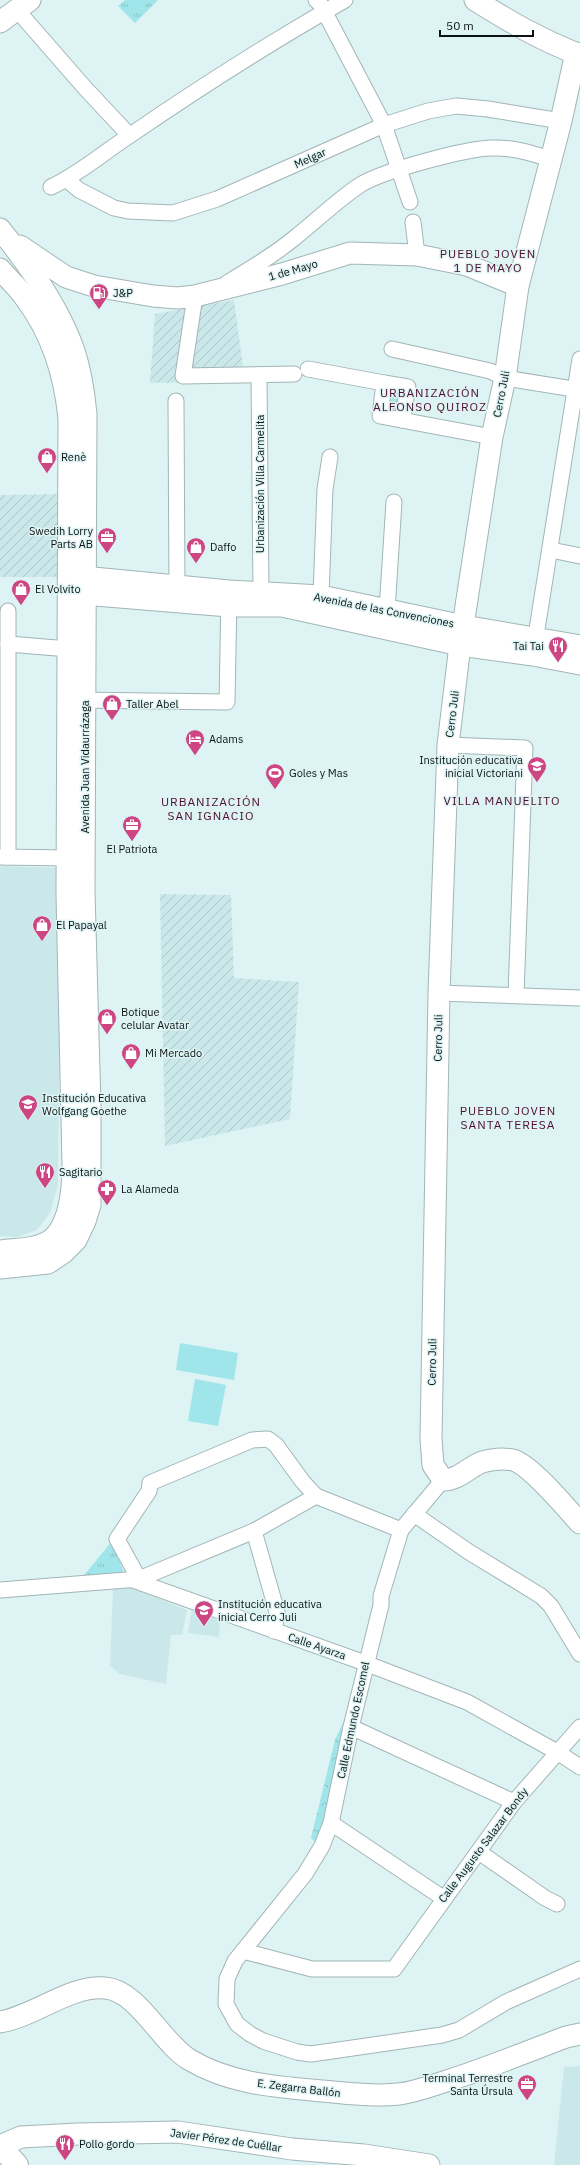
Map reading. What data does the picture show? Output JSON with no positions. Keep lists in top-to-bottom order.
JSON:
{
  "streets": {
    "street": [
      "Melgar",
      "1 de Mayo",
      "Cerro Juli",
      "Urbanización Villa Carmelita",
      "Avenida de las Convenciones",
      "Avenida Juan Vidaurrázaga",
      "Calle Ayarza",
      "Calle Edmundo Escomel",
      "Calle Augusto Salazar Bondy",
      "E. Zegarra Ballón",
      "Javier Pérez de Cuéllar"
    ]
  },
  "crossings": [
    ["Melgar", "Cerro Juli"],
    ["1 de Mayo", "Cerro Juli"],
    ["1 de Mayo", "Avenida Juan Vidaurrázaga"],
    ["Cerro Juli", "Avenida de las Convenciones"],
    ["Cerro Juli", "Calle Edmundo Escomel"],
    ["Urbanización Villa Carmelita", "Avenida de las Convenciones"],
    ["Avenida de las Convenciones", "Avenida Juan Vidaurrázaga"],
    ["Calle Ayarza", "Calle Edmundo Escomel"],
    ["Calle Ayarza", "Calle Augusto Salazar Bondy"],
    ["Calle Edmundo Escomel", "Calle Augusto Salazar Bondy"]
  ],
  "districts": [
    "PUEBLO JOVEN 1 DE MAYO",
    "URBANIZACIÓN ALFONSO QUIROZ",
    "VILLA MANUELITO",
    "URBANIZACIÓN SAN IGNACIO",
    "PUEBLO JOVEN SANTA TERESA"
  ],
  "places": {
    "fuel station": ["J&P"],
    "shop": [
      "Renè",
      "Daffo",
      "El Volvito",
      "Taller Abel",
      "El Papayal",
      "Botique celular Avatar",
      "Mi Mercado"
    ],
    "office": ["Swedih Lorry Parts AB", "El Patriota", "Terminal Terrestre Santa Úrsula"],
    "restaurant": ["Tai Tai", "Sagitario", "Pollo gordo"],
    "hotel": ["Adams"],
    "school or university": ["Institución educativa inicial Victoriani", "Institución Educativa Wolfgang Goethe", "Institución educativa inicial Cerro Juli"],
    "sports": ["Goles y Mas"],
    "pharmacy": ["La Alameda"]
  },
  "scale_bar": "50 m"
}
